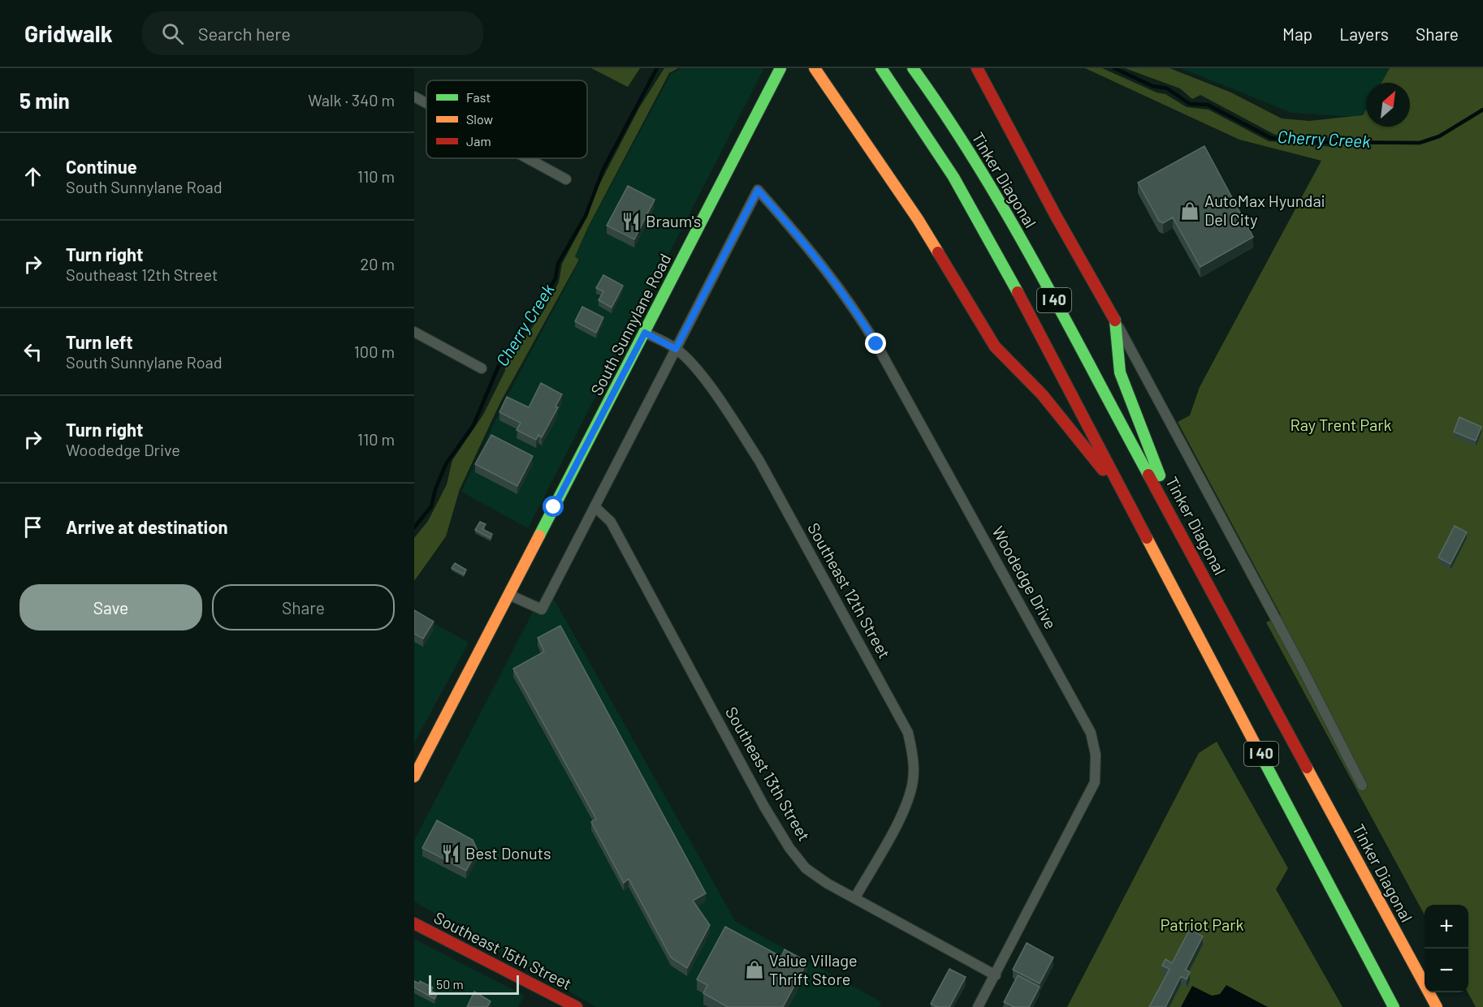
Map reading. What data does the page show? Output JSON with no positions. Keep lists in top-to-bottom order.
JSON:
{
  "streets": {
    "main road": [
      "Tinker Diagonal",
      "I 40",
      "South Sunnylane Road",
      "Southeast 15th Street"
    ],
    "street": ["Woodedge Drive", "Southeast 12th Street", "Southeast 13th Street"]
  },
  "crossings": [
    ["South Sunnylane Road", "Southeast 12th Street"],
    ["Woodedge Drive", "Southeast 12th Street"],
    ["Woodedge Drive", "Southeast 13th Street"],
    ["Southeast 12th Street", "Southeast 13th Street"]
  ],
  "water": ["Cherry Creek"],
  "parks": ["Ray Trent Park", "Patriot Park"],
  "places": {
    "shop": ["AutoMax Hyundai Del City", "Value Village Thrift Store"],
    "restaurant": ["Braum's", "Best Donuts"]
  },
  "legend": ["Fast", "Slow", "Jam"],
  "scale_bar": "50 m",
  "north": "top right",
  "page": {
    "header": "Gridwalk",
    "search": "Search here",
    "nav": ["Map", "Layers", "Share"],
    "heading": ["5 min", "Walk · 340 m"],
    "list": [
      ["Continue", "South Sunnylane Road", "110 m"],
      ["Turn right", "Southeast 12th Street", "20 m"],
      ["Turn left", "South Sunnylane Road", "100 m"],
      ["Turn right", "Woodedge Drive", "110 m"],
      "Arrive at destination"
    ],
    "buttons": ["Save", "Share"],
    "map_buttons": ["+", "−"],
    "scale": "50 m"
  }
}
